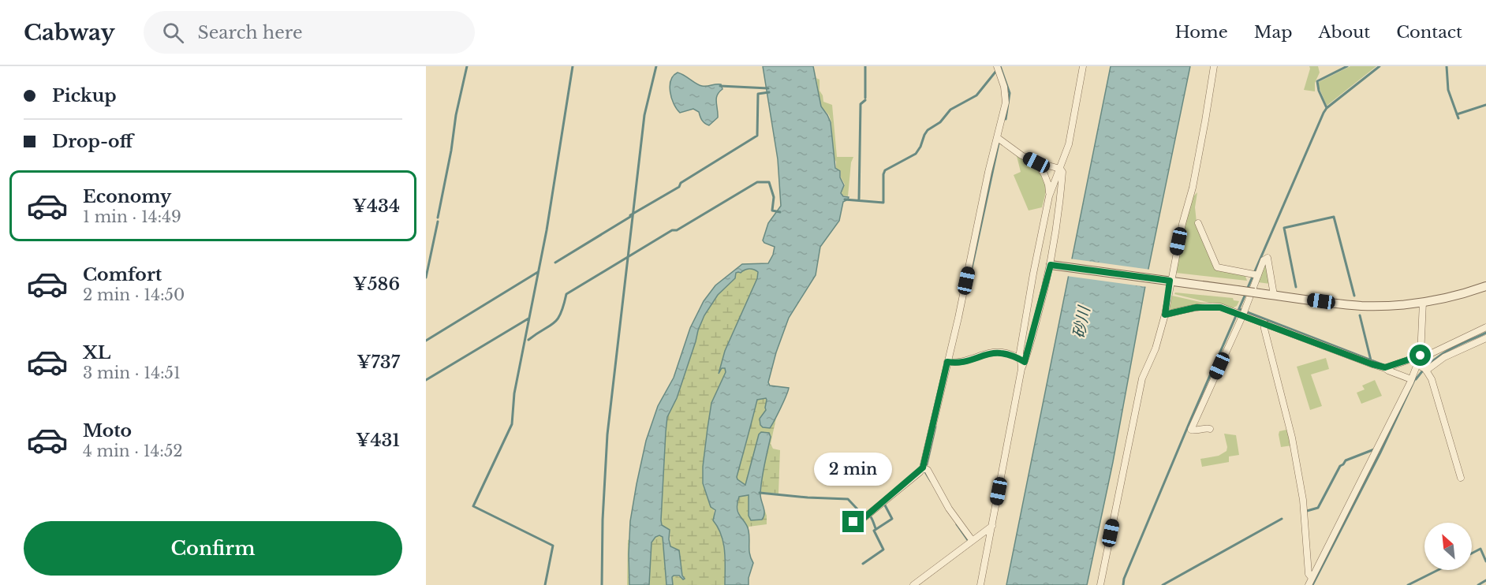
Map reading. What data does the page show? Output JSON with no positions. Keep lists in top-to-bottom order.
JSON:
{
  "water": ["砂川"],
  "north": "top left",
  "page": {
    "header": "Cabway",
    "search": "Search here",
    "nav": [
      "Home",
      "Map",
      "About",
      "Contact"
    ],
    "banner": ["Pickup", "Drop-off"],
    "list": [
      {
        "name": "Economy",
        "note": "1 min · 14:49",
        "value": "¥434"
      },
      {
        "name": "Comfort",
        "note": "2 min · 14:50",
        "value": "¥586"
      },
      {
        "name": "XL",
        "note": "3 min · 14:51",
        "value": "¥737"
      },
      {
        "name": "Moto",
        "note": "4 min · 14:52",
        "value": "¥431"
      }
    ],
    "bubble": "2 min",
    "buttons": "Confirm"
  }
}
